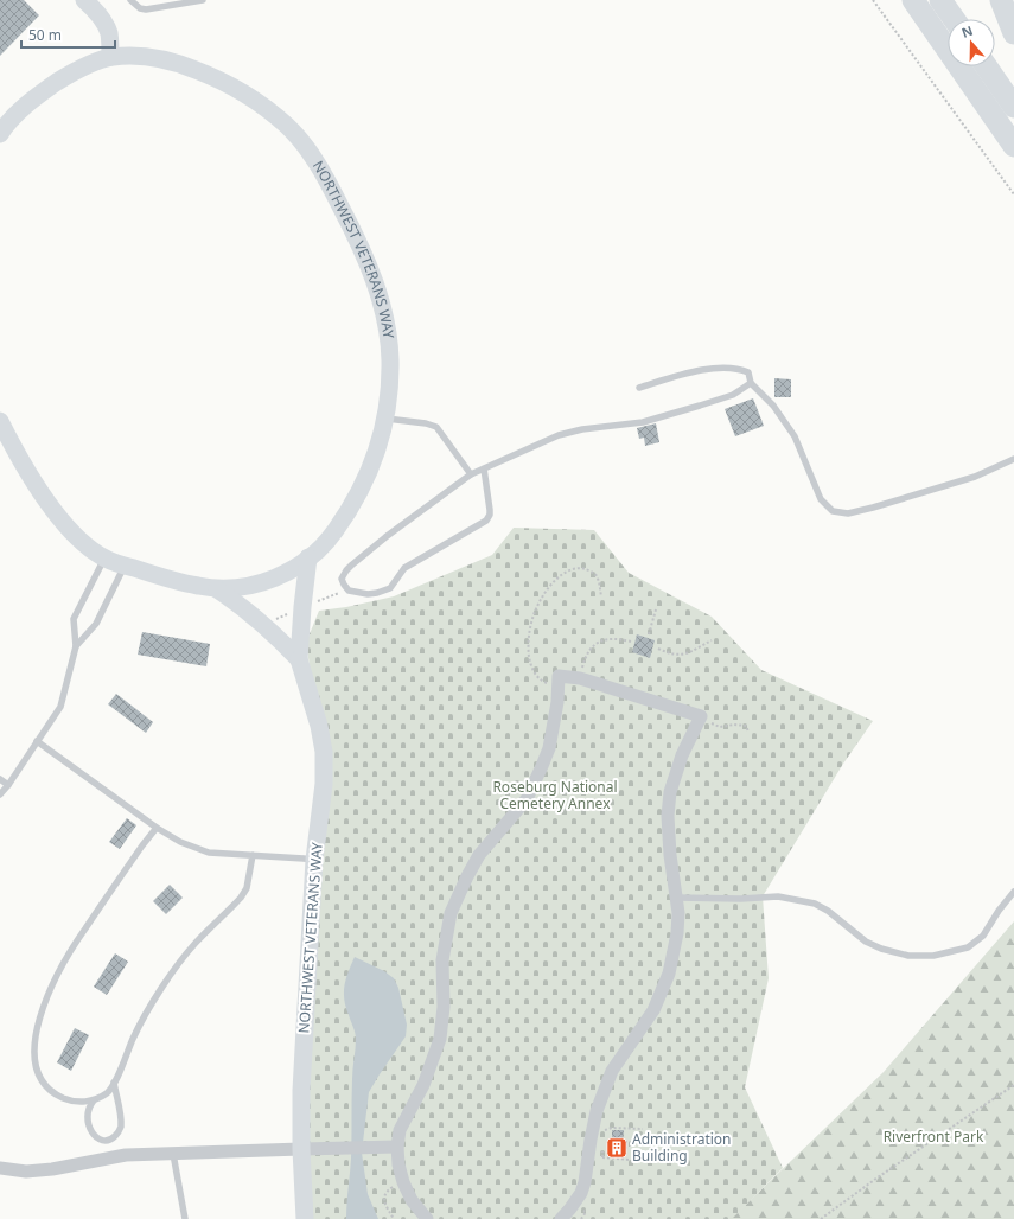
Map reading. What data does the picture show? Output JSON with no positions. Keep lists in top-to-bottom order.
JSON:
{
  "streets": {
    "street": ["NORTHWEST VETERANS WAY"]
  },
  "parks": ["Roseburg National Cemetery Annex", "Riverfront Park"],
  "places": {
    "building": ["Administration Building"]
  },
  "scale_bar": "50 m",
  "north": "top"
}
